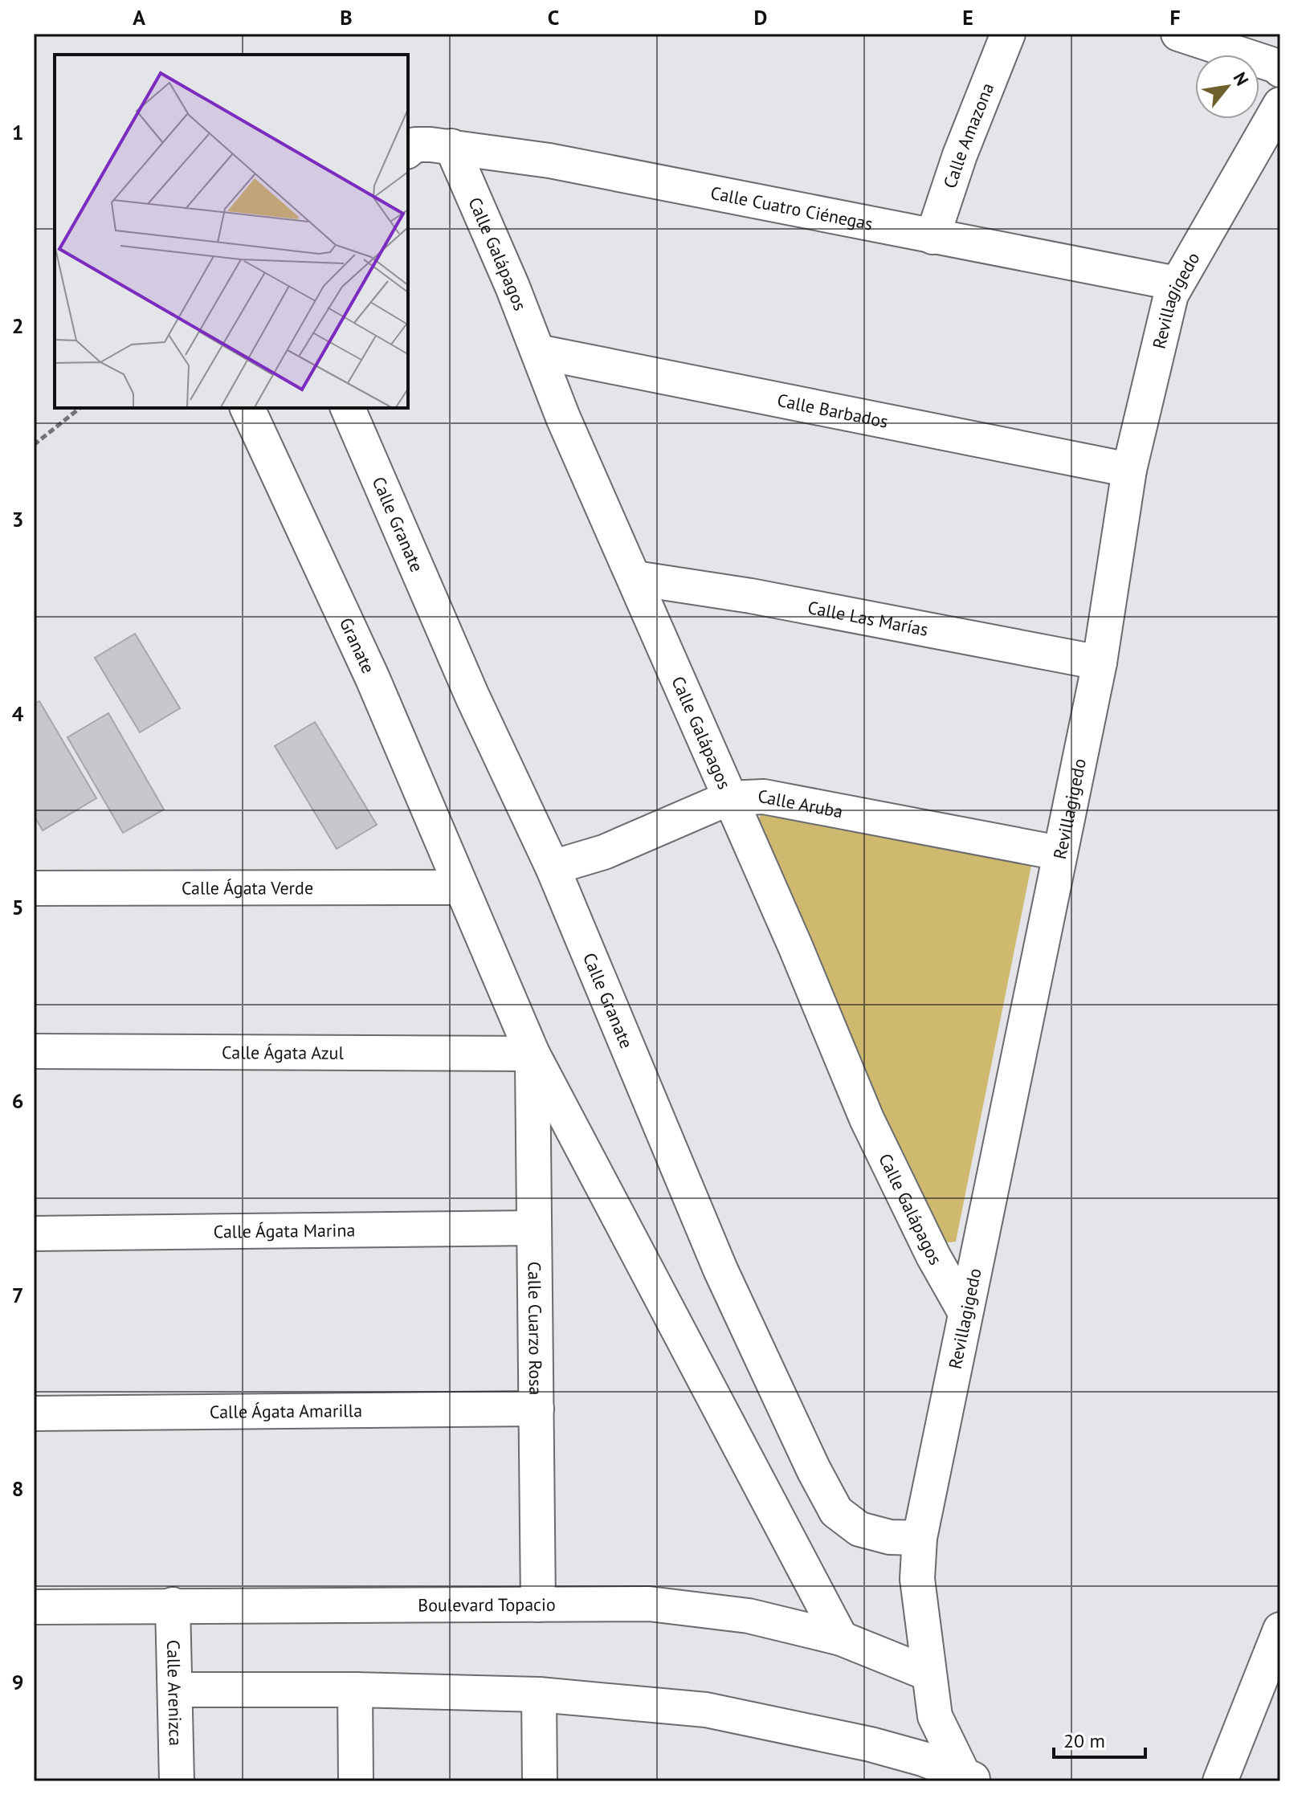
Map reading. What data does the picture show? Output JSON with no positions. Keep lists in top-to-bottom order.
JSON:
{
  "streets": {
    "street": [
      "Calle Amazona",
      "Calle Cuatro Ciénegas",
      "Calle Galápagos",
      "Revillagigedo",
      "Calle Barbados",
      "Calle Granate",
      "Calle Las Marías",
      "Granate",
      "Calle Aruba",
      "Calle Ágata Verde",
      "Calle Ágata Azul",
      "Calle Ágata Marina",
      "Calle Cuarzo Rosa",
      "Calle Ágata Amarilla",
      "Boulevard Topacio",
      "Calle Arenizca"
    ]
  },
  "crossings": [
    ["Calle Amazona", "Calle Cuatro Ciénegas"],
    ["Calle Cuatro Ciénegas", "Calle Galápagos"],
    ["Calle Cuatro Ciénegas", "Revillagigedo"],
    ["Calle Galápagos", "Revillagigedo"],
    ["Calle Galápagos", "Calle Barbados"],
    ["Calle Galápagos", "Calle Las Marías"],
    ["Calle Galápagos", "Calle Aruba"],
    ["Revillagigedo", "Calle Barbados"],
    ["Revillagigedo", "Calle Granate"],
    ["Revillagigedo", "Calle Las Marías"],
    ["Revillagigedo", "Calle Aruba"],
    ["Revillagigedo", "Boulevard Topacio"],
    ["Calle Granate", "Calle Aruba"],
    ["Granate", "Calle Ágata Verde"],
    ["Calle Ágata Azul", "Calle Cuarzo Rosa"],
    ["Calle Ágata Marina", "Calle Cuarzo Rosa"],
    ["Calle Cuarzo Rosa", "Calle Ágata Amarilla"],
    ["Calle Cuarzo Rosa", "Boulevard Topacio"],
    ["Boulevard Topacio", "Calle Arenizca"]
  ],
  "scale_bar": "20 m",
  "north": "top right",
  "grid": {
    "columns": [
      "A",
      "B",
      "C",
      "D",
      "E",
      "F"
    ],
    "rows": [
      "1",
      "2",
      "3",
      "4",
      "5",
      "6",
      "7",
      "8",
      "9"
    ]
  }
}
